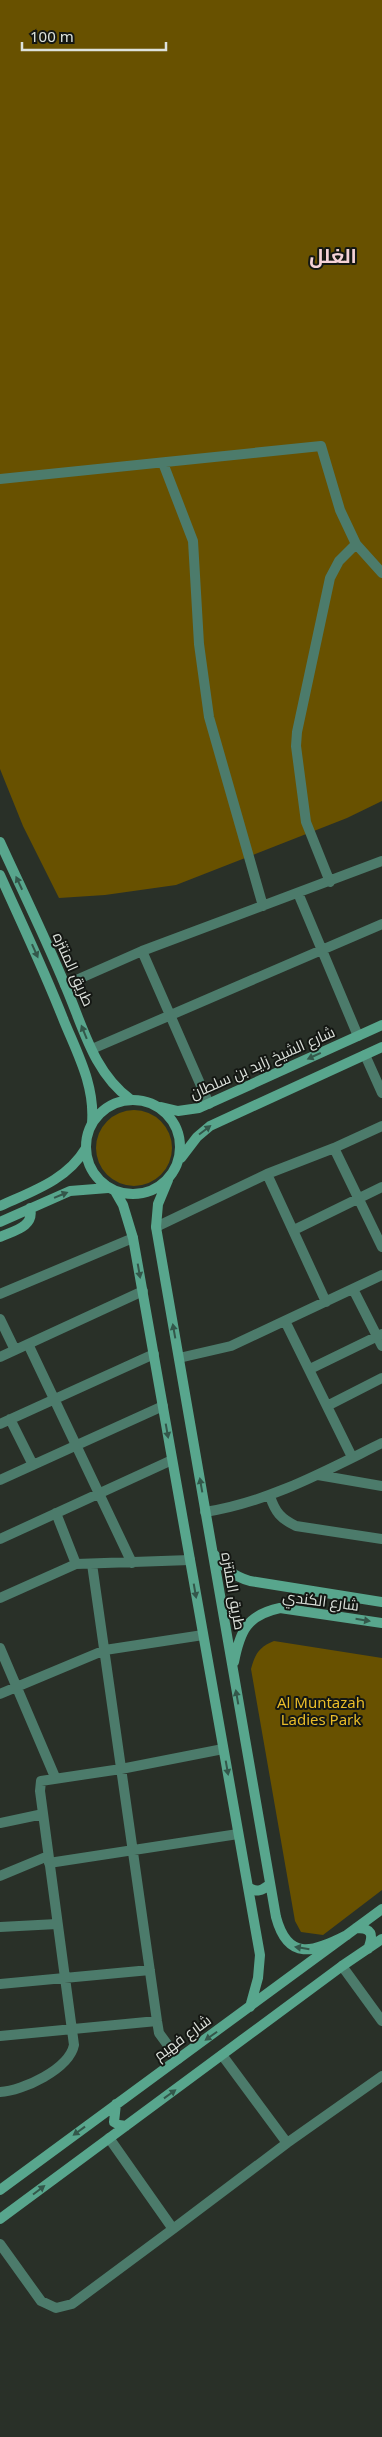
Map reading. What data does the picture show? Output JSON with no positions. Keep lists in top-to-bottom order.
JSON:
{
  "streets": {
    "street": [
      "طريق المنتزه",
      "شارع الشيخ زايد بن سلطان",
      "شارع الكندي",
      "شارع فهيم"
    ]
  },
  "crossings": [
    ["طريق المنتزه", "شارع الشيخ زايد بن سلطان"],
    ["طريق المنتزه", "شارع الكندي"],
    ["طريق المنتزه", "شارع فهيم"]
  ],
  "districts": ["الغلل"],
  "parks": ["Al Muntazah Ladies Park"],
  "scale_bar": "100 m"
}
